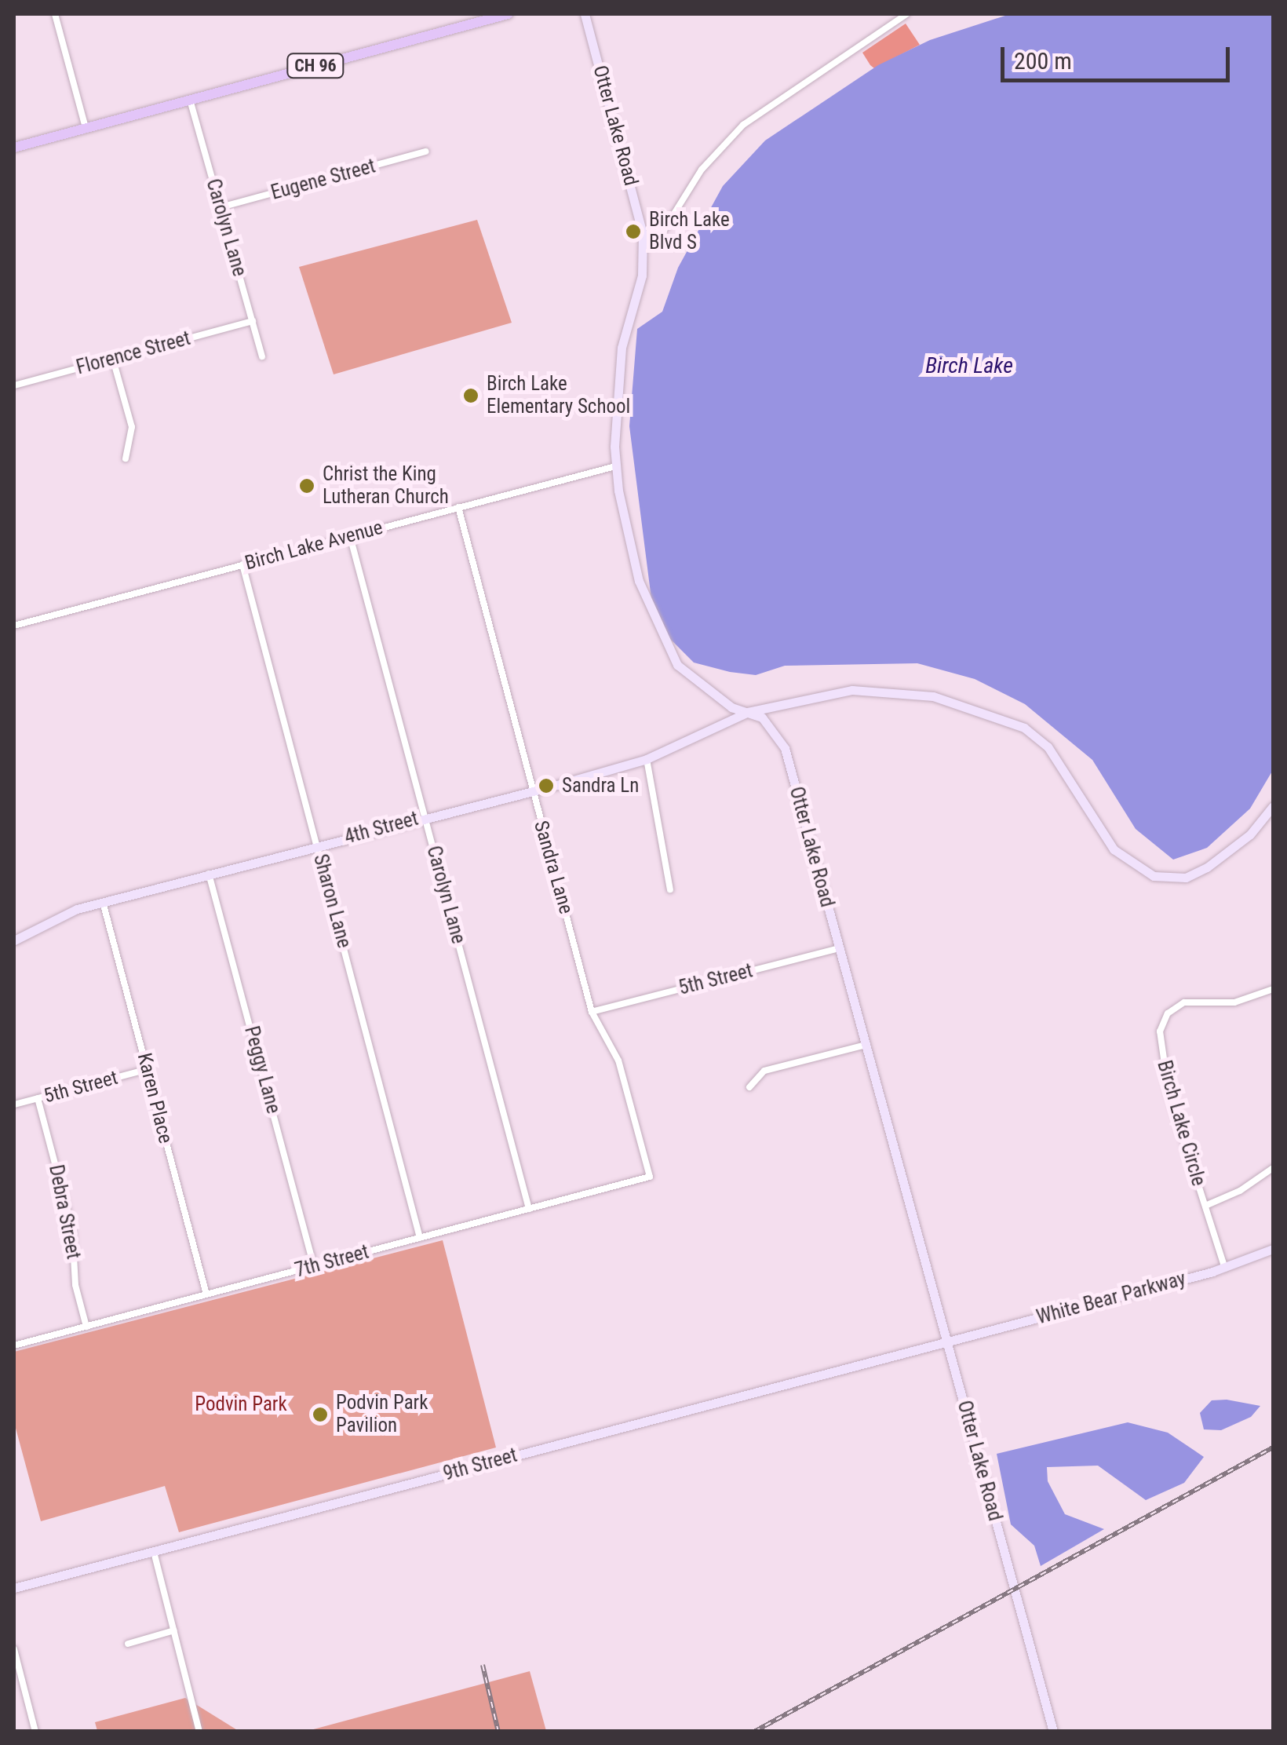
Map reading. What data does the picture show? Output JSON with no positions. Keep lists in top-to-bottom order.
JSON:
{
  "streets": {
    "main road": ["CH 96"],
    "street": [
      "Otter Lake Road",
      "Eugene Street",
      "Carolyn Lane",
      "Florence Street",
      "Birch Lake Avenue",
      "4th Street",
      "Sandra Lane",
      "Sharon Lane",
      "5th Street",
      "Peggy Lane",
      "Karen Place",
      "Birch Lake Circle",
      "Debra Street",
      "7th Street",
      "White Bear Parkway",
      "9th Street"
    ]
  },
  "crossings": [
    ["CH 96", "Carolyn Lane"],
    ["Otter Lake Road", "Birch Lake Avenue"],
    ["Otter Lake Road", "4th Street"],
    ["Otter Lake Road", "5th Street"],
    ["Otter Lake Road", "White Bear Parkway"],
    ["Otter Lake Road", "9th Street"],
    ["Eugene Street", "Carolyn Lane"],
    ["Carolyn Lane", "Florence Street"],
    ["Carolyn Lane", "Birch Lake Avenue"],
    ["Carolyn Lane", "4th Street"],
    ["Carolyn Lane", "7th Street"],
    ["Birch Lake Avenue", "Sandra Lane"],
    ["Birch Lake Avenue", "Sharon Lane"],
    ["4th Street", "Sandra Lane"],
    ["4th Street", "Sharon Lane"],
    ["4th Street", "Peggy Lane"],
    ["4th Street", "Karen Place"],
    ["Sandra Lane", "5th Street"],
    ["Sandra Lane", "7th Street"],
    ["Sharon Lane", "7th Street"],
    ["5th Street", "Karen Place"],
    ["5th Street", "Debra Street"],
    ["Peggy Lane", "7th Street"],
    ["Karen Place", "7th Street"],
    ["Birch Lake Circle", "White Bear Parkway"],
    ["Debra Street", "7th Street"],
    ["White Bear Parkway", "9th Street"]
  ],
  "water": ["Birch Lake"],
  "parks": ["Podvin Park"],
  "places": [
    "Birch Lake Blvd S",
    "Birch Lake Elementary School",
    "Christ the King Lutheran Church",
    "Sandra Ln",
    "Podvin Park Pavilion"
  ],
  "scale_bar": "200 m"
}
